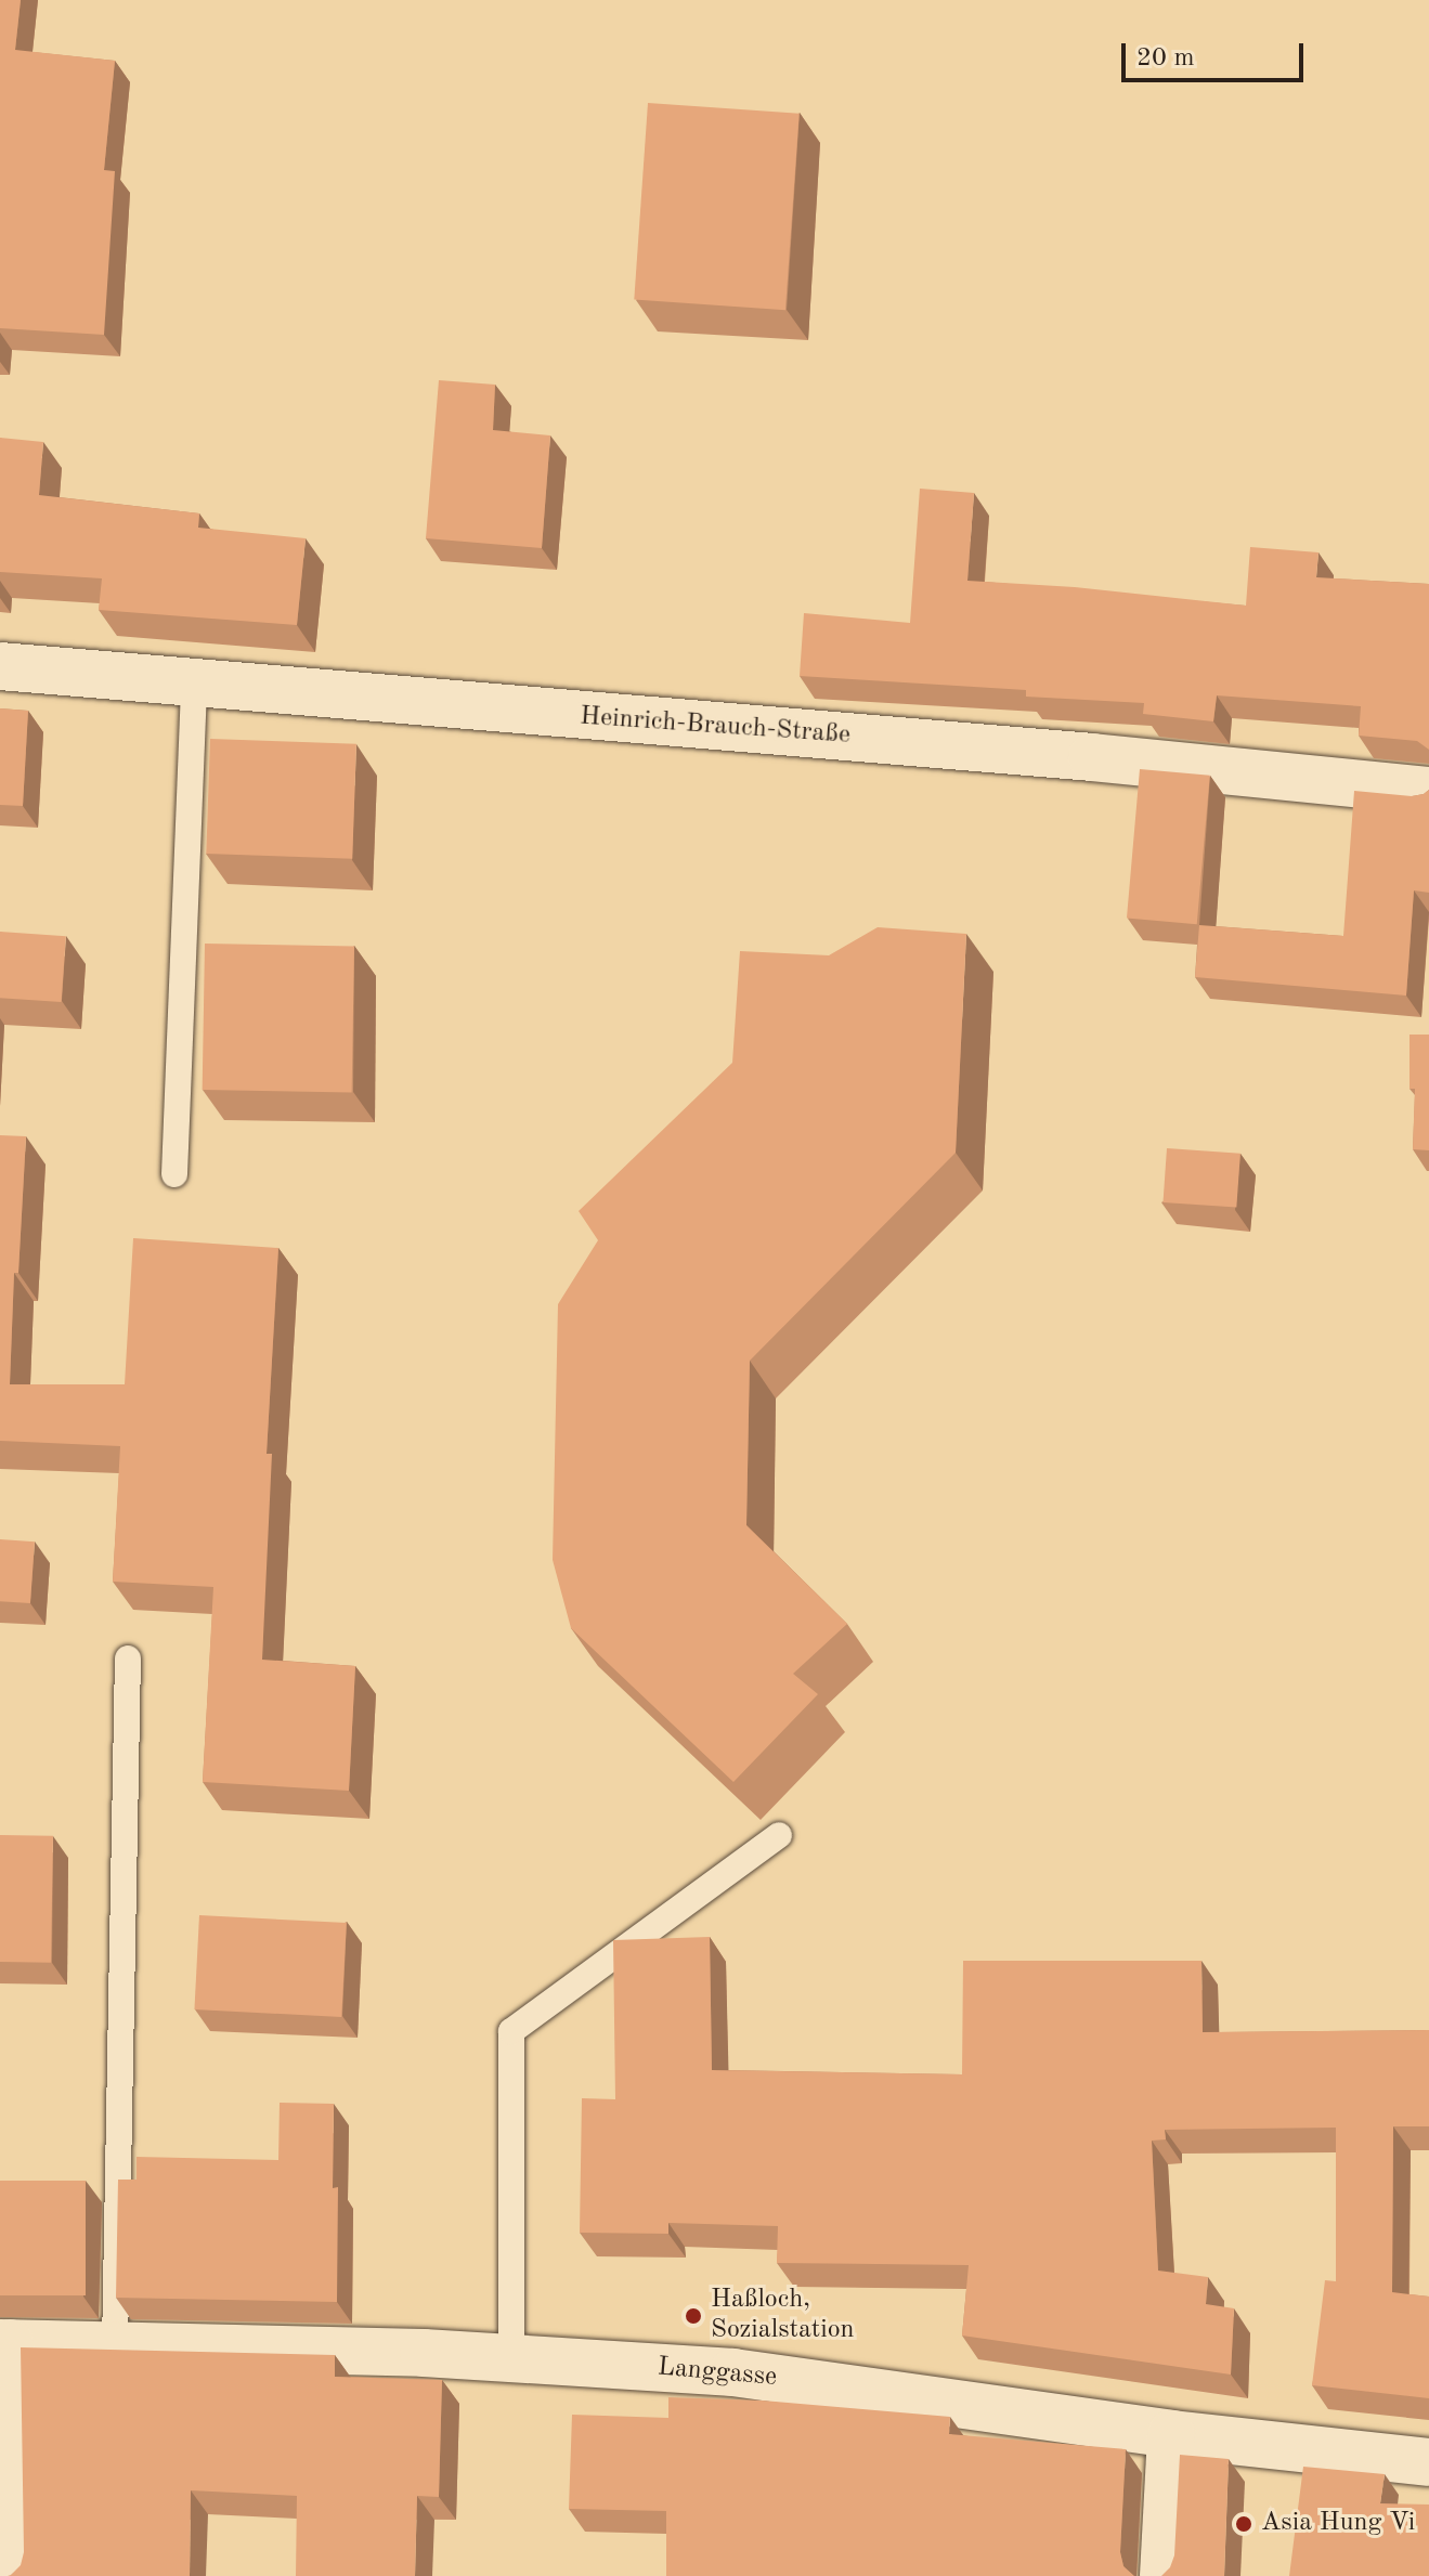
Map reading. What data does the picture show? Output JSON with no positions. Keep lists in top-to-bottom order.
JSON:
{
  "streets": {
    "street": ["Heinrich-Brauch-Straße", "Langgasse"]
  },
  "places": ["Haßloch, Sozialstation", "Asia Hung Vi"],
  "scale_bar": "20 m"
}
